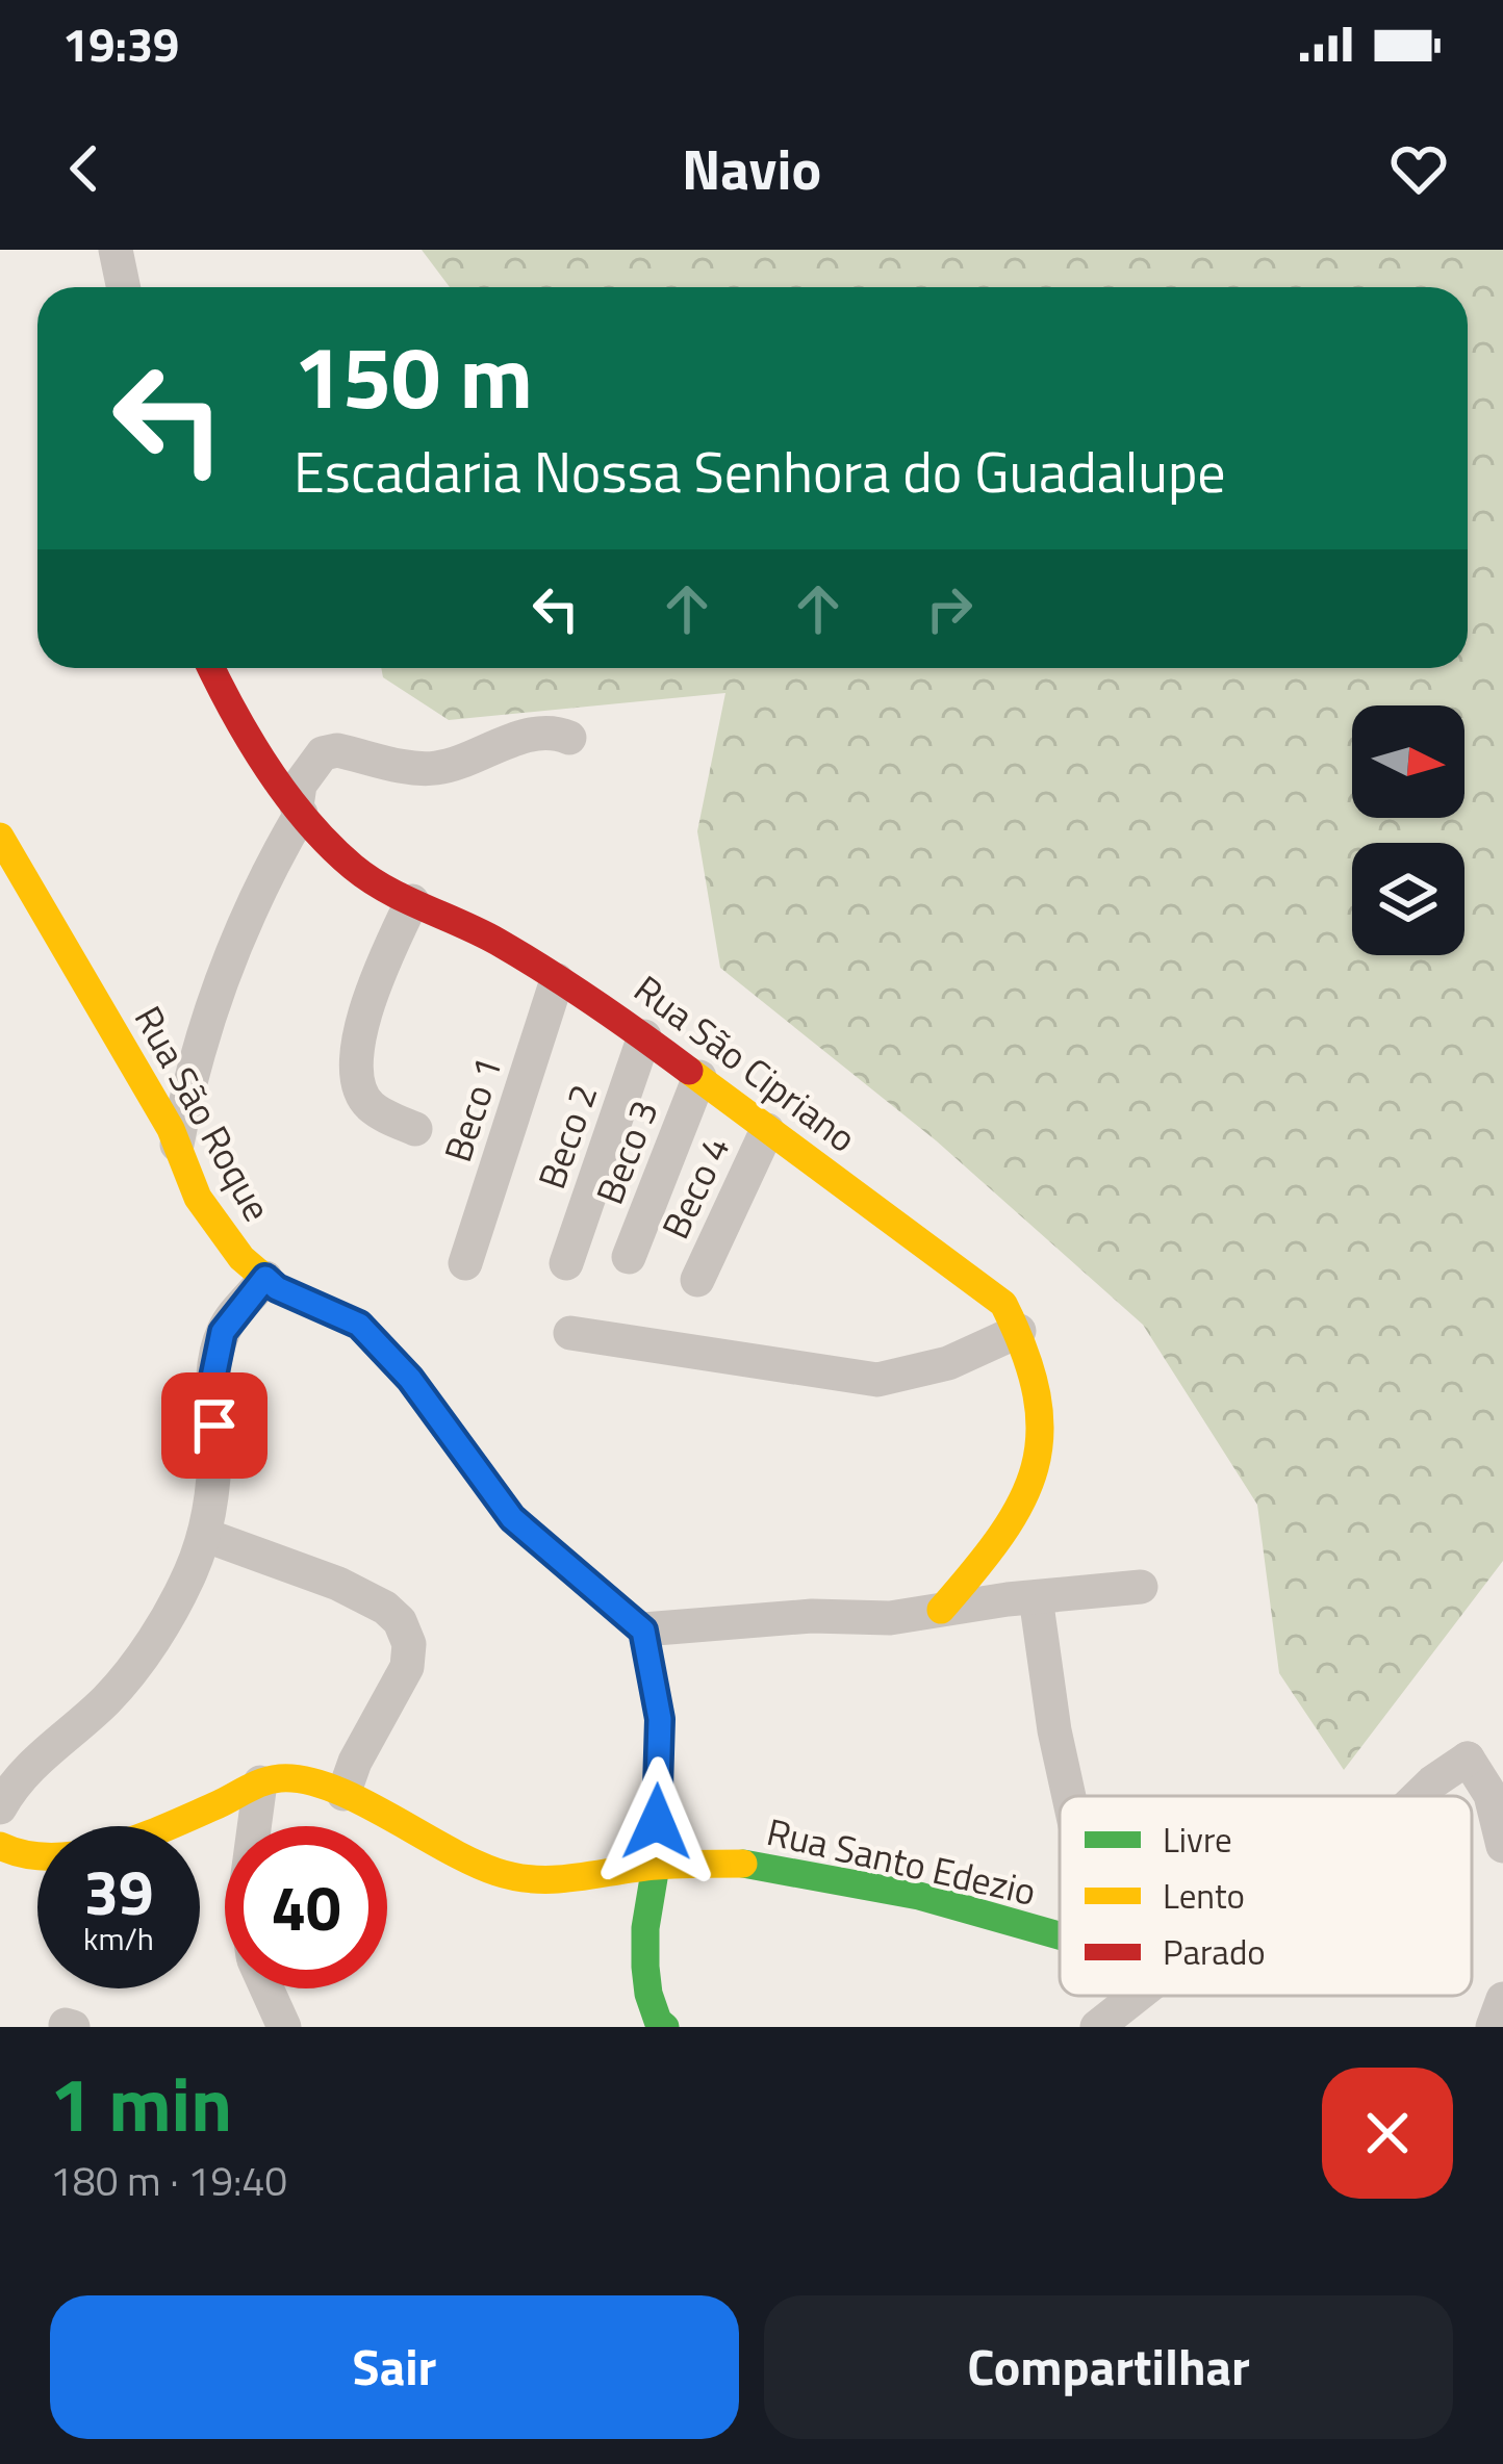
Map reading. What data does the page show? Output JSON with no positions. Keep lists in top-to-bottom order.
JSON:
{
  "streets": {
    "street": [
      "Rua São Cipriano",
      "Beco 1",
      "Rua São Roque",
      "Beco 2",
      "Beco 3",
      "Beco 4",
      "Rua Santo Edezio"
    ]
  },
  "crossings": [
    ["Rua São Cipriano", "Beco 1"],
    ["Rua São Cipriano", "Beco 2"],
    ["Rua São Cipriano", "Beco 3"],
    ["Rua São Cipriano", "Beco 4"]
  ],
  "legend": ["Livre", "Lento", "Parado"],
  "north": "right",
  "page": {
    "status": "19:39",
    "header": "Navio",
    "turn": ["150 m", "Escadaria Nossa Senhora do Guadalupe"],
    "speed": "39 km/h",
    "limit": "40",
    "heading": ["1 min", "180 m · 19:40"],
    "buttons": ["Sair", "Compartilhar"]
  }
}
